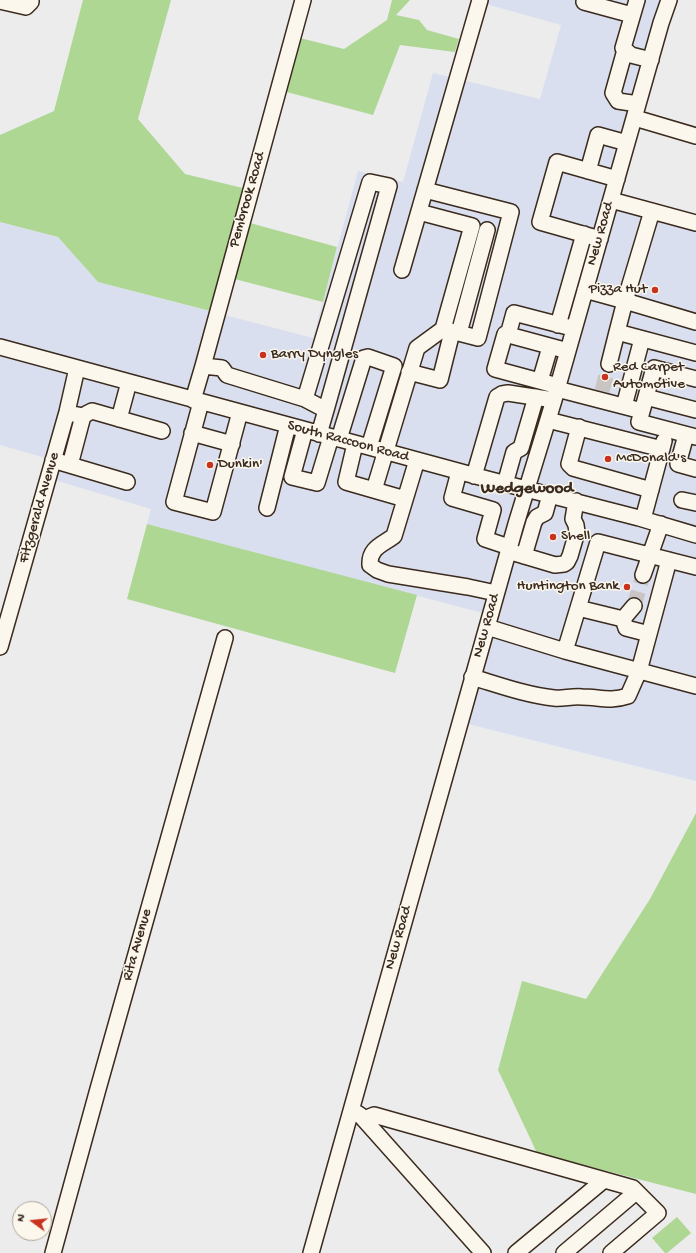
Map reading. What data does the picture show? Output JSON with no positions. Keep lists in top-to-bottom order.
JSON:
{
  "streets": {
    "street": [
      "Pembrook Road",
      "New Road",
      "South Raccoon Road",
      "Fitzgerald Avenue",
      "Rita Avenue"
    ]
  },
  "crossings": [
    ["Pembrook Road", "South Raccoon Road"],
    ["New Road", "South Raccoon Road"],
    ["South Raccoon Road", "Fitzgerald Avenue"]
  ],
  "districts": ["Wedgewood"],
  "places": [
    "Pizza Hut",
    "Barry Dyngles",
    "Red Carpet Automotive",
    "McDonald's",
    "Dunkin'",
    "Shell",
    "Huntington Bank"
  ],
  "north": "left"
}
